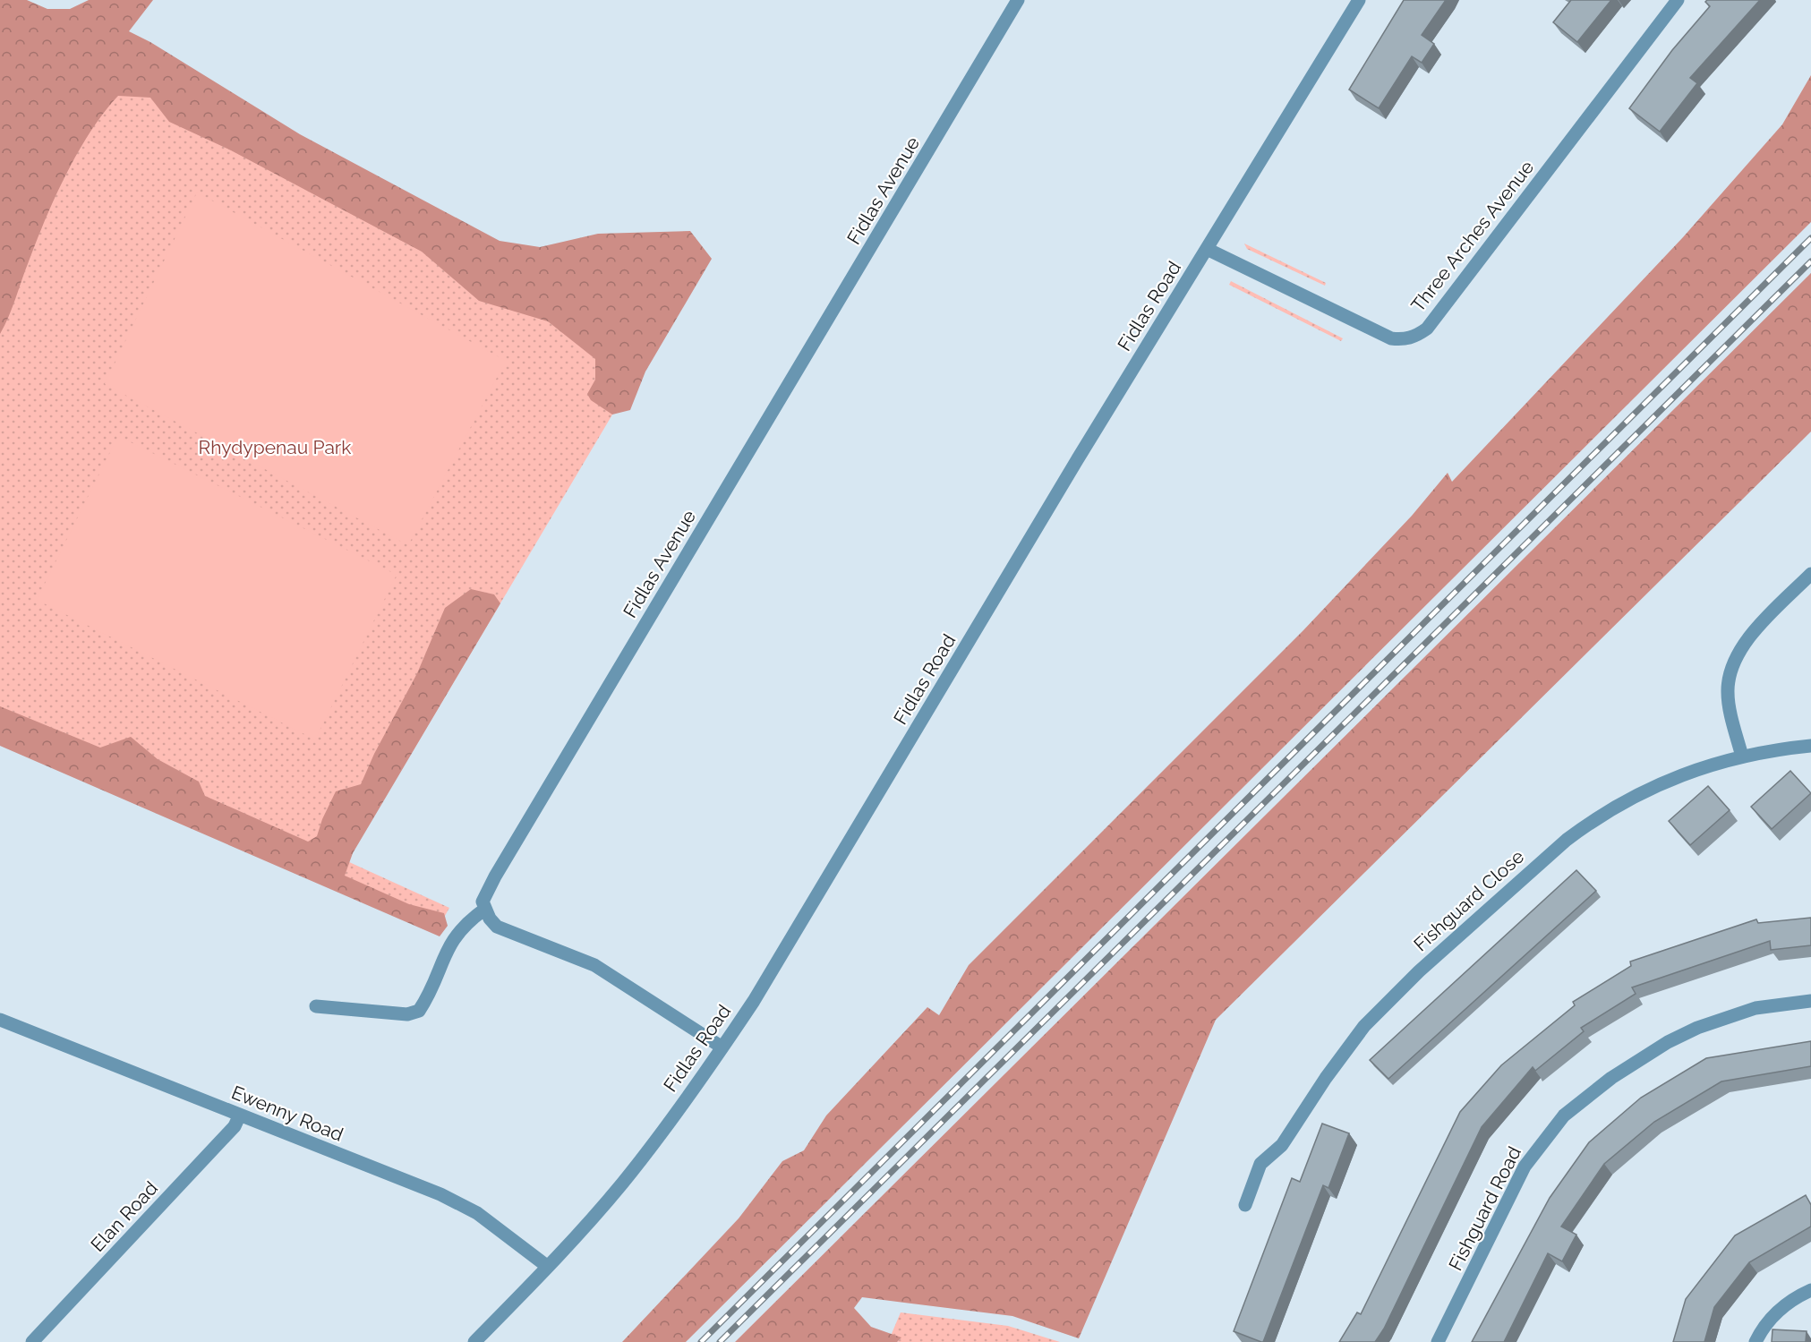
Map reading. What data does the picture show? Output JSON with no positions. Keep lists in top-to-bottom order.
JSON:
{
  "streets": {
    "street": [
      "Fidlas Avenue",
      "Three Arches Avenue",
      "Fidlas Road",
      "Fishguard Close",
      "Ewenny Road",
      "Fishguard Road",
      "Elan Road"
    ]
  },
  "crossings": [
    ["Three Arches Avenue", "Fidlas Road"],
    ["Fidlas Road", "Ewenny Road"],
    ["Ewenny Road", "Elan Road"]
  ],
  "parks": ["Rhydypenau Park"]
}
